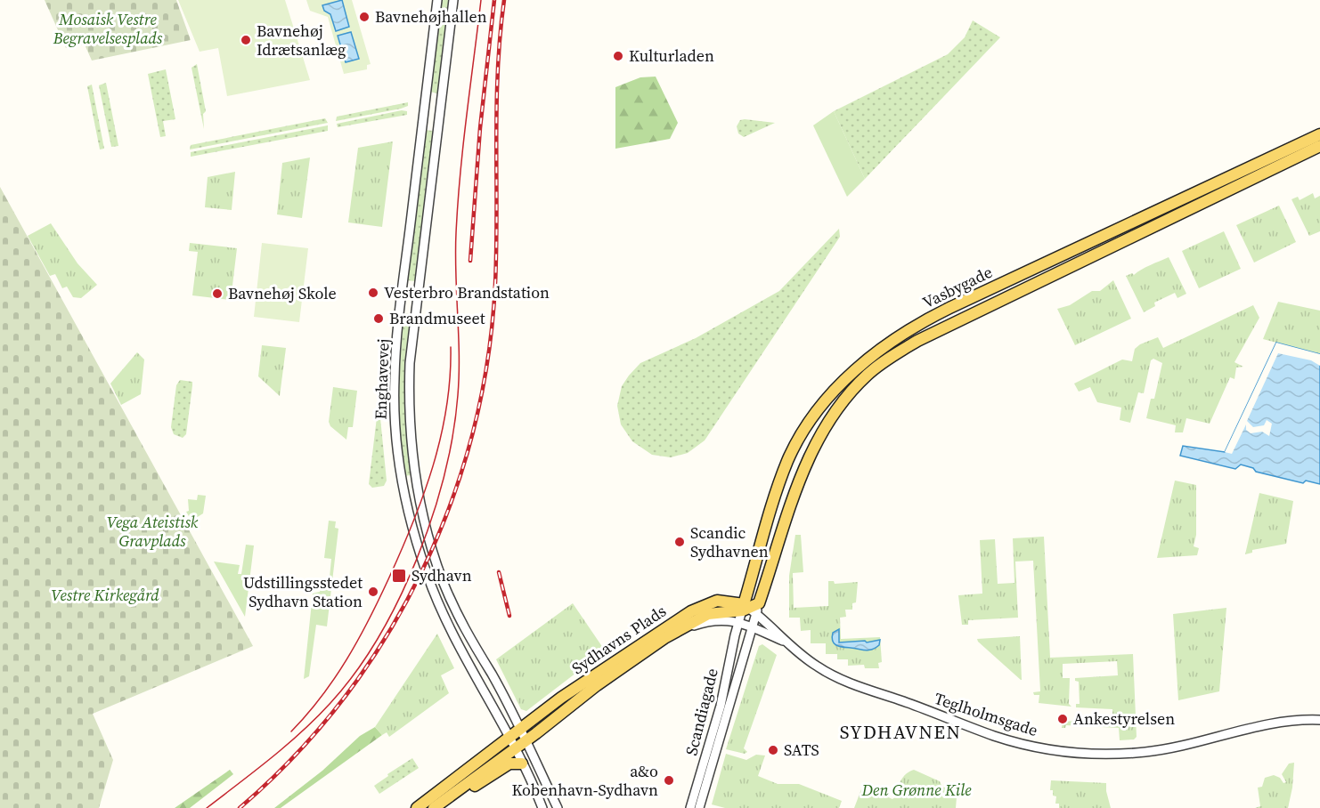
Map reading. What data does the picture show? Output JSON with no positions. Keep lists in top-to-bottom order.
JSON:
{
  "streets": {
    "main road": ["Vasbygade", "Sydhavns Plads"],
    "street": ["Enghavevej", "Scandiagade", "Teglholmsgade"]
  },
  "crossings": [
    ["Vasbygade", "Sydhavns Plads"],
    ["Vasbygade", "Scandiagade"],
    ["Vasbygade", "Teglholmsgade"],
    ["Enghavevej", "Sydhavns Plads"],
    ["Sydhavns Plads", "Scandiagade"],
    ["Sydhavns Plads", "Teglholmsgade"],
    ["Scandiagade", "Teglholmsgade"]
  ],
  "districts": ["SYDHAVNEN"],
  "parks": [
    "Mosaisk Vestre Begravelsesplads",
    "Vega Ateistisk Gravplads",
    "Vestre Kirkegård",
    "Den Grønne Kile"
  ],
  "places": {
    "other": [
      "Bavnehøjhallen",
      "Bavnehøj Idrætsanlæg",
      "Kulturladen",
      "Vesterbro Brandstation",
      "Bavnehøj Skole",
      "Brandmuseet",
      "Scandic Sydhavnen",
      "Udstillingsstedet Sydhavn Station",
      "Ankestyrelsen",
      "SATS",
      "a&o Kobenhavn-Sydhavn"
    ],
    "transit": ["Sydhavn"]
  }
}
